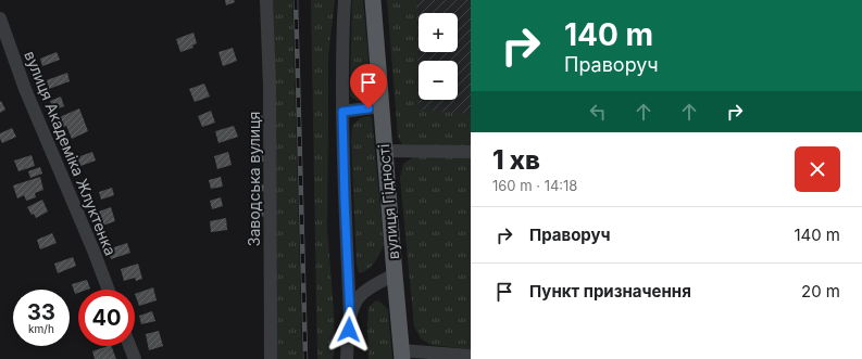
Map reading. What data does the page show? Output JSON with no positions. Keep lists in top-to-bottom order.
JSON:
{
  "streets": {
    "main road": ["вулиця Гідності"],
    "street": ["вулиця Академіка Жлуктенка", "Заводська вулиця"]
  },
  "page": {
    "turn": ["140 m", "Праворуч"],
    "map_buttons": ["+", "−"],
    "heading": ["1 хв", "160 m · 14:18"],
    "list": [
      {
        "name": "Праворуч",
        "value": "140 m"
      },
      {
        "name": "Пункт призначення",
        "value": "20 m"
      }
    ],
    "speed": "33 km/h",
    "limit": "40"
  }
}
